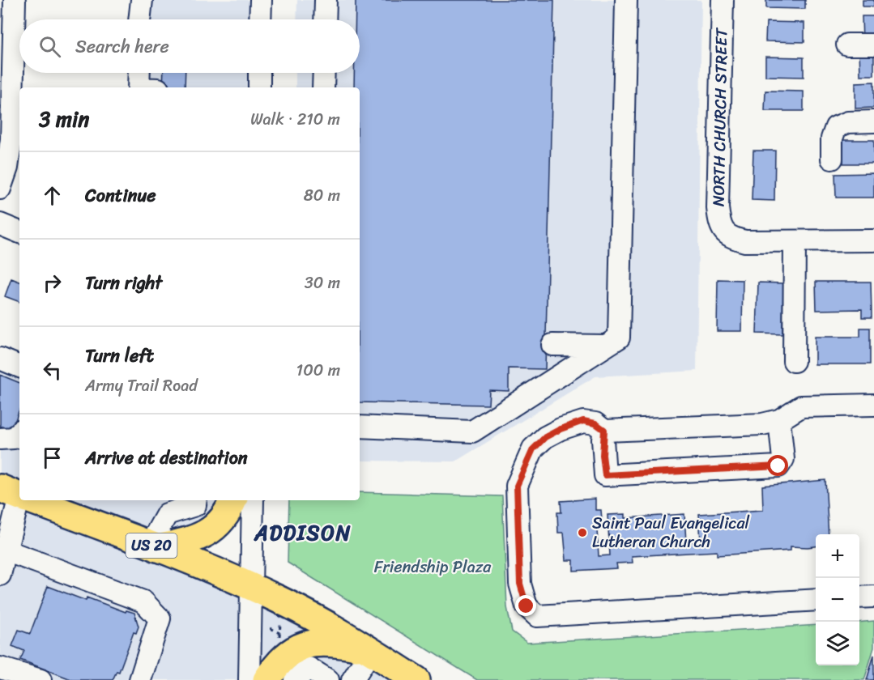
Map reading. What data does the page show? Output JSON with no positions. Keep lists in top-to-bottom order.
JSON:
{
  "streets": {
    "main road": ["US 20"],
    "street": ["NORTH CHURCH STREET"]
  },
  "districts": ["ADDISON"],
  "parks": ["Friendship Plaza"],
  "places": ["Saint Paul Evangelical Lutheran Church"],
  "page": {
    "search": "Search here",
    "heading": ["3 min", "Walk · 210 m"],
    "list": [
      ["Continue", "80 m"],
      ["Turn right", "30 m"],
      ["Turn left", "Army Trail Road", "100 m"],
      "Arrive at destination"
    ],
    "map_buttons": ["+", "−"]
  }
}
